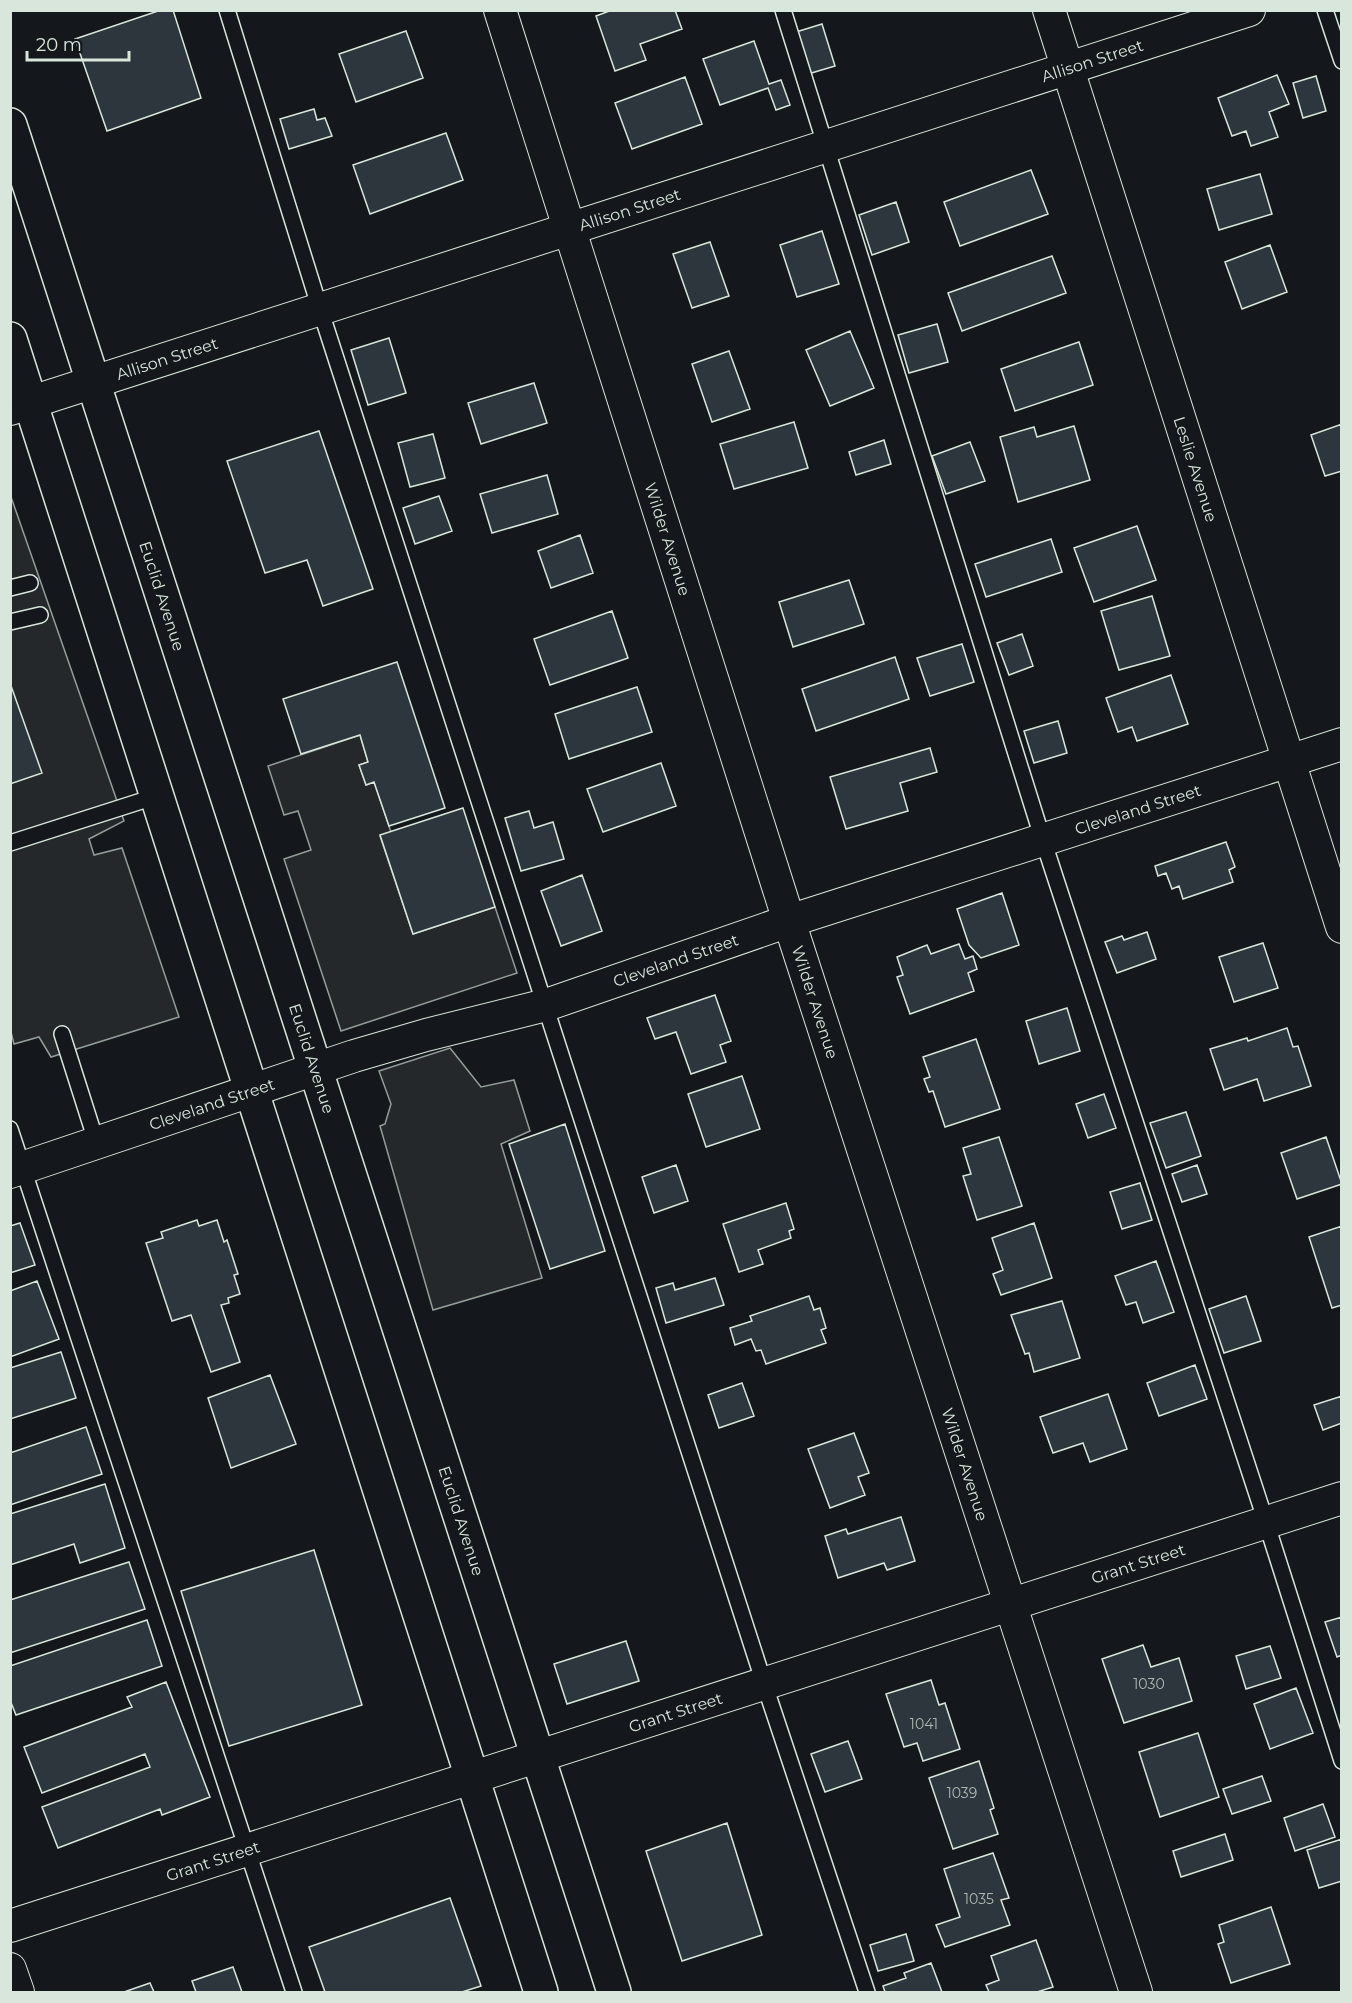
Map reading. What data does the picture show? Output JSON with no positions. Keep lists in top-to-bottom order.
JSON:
{
  "streets": {
    "highway": ["Euclid Avenue"],
    "street": [
      "Allison Street",
      "Leslie Avenue",
      "Wilder Avenue",
      "Cleveland Street",
      "Grant Street"
    ]
  },
  "crossings": [
    ["Allison Street", "Leslie Avenue"],
    ["Allison Street", "Wilder Avenue"],
    ["Allison Street", "Euclid Avenue"],
    ["Leslie Avenue", "Cleveland Street"],
    ["Wilder Avenue", "Cleveland Street"],
    ["Wilder Avenue", "Grant Street"],
    ["Euclid Avenue", "Cleveland Street"],
    ["Euclid Avenue", "Grant Street"]
  ],
  "house_numbers": [
    "1030",
    "1041",
    "1039",
    "1035"
  ],
  "scale_bar": "20 m"
}
